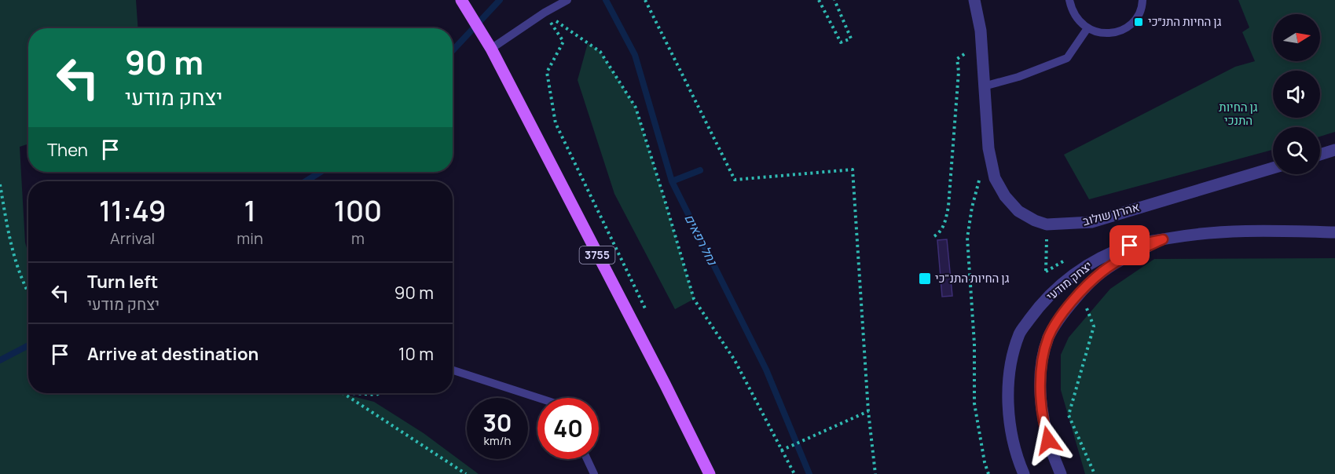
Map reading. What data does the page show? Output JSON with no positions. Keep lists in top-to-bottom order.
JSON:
{
  "streets": {
    "main road": ["3755"],
    "street": ["אהרון שולוב", "יצחק מודעי"]
  },
  "water": ["נחל רפאים"],
  "parks": ["גן החיות התנכי"],
  "places": {
    "transit": ["גן החיות התנ״כי", "גן החיות התנ\"כי"]
  },
  "north": "right",
  "page": {
    "turn": ["90 m", "יצחק מודעי"],
    "then": "Then",
    "eta": [
      "11:49",
      "Arrival",
      "1",
      "min",
      "100",
      "m"
    ],
    "list": [
      {
        "name": "Turn left",
        "note": "יצחק מודעי",
        "value": "90 m"
      },
      {
        "name": "Arrive at destination",
        "value": "10 m"
      }
    ],
    "speed": "30 km/h",
    "limit": "40"
  }
}
